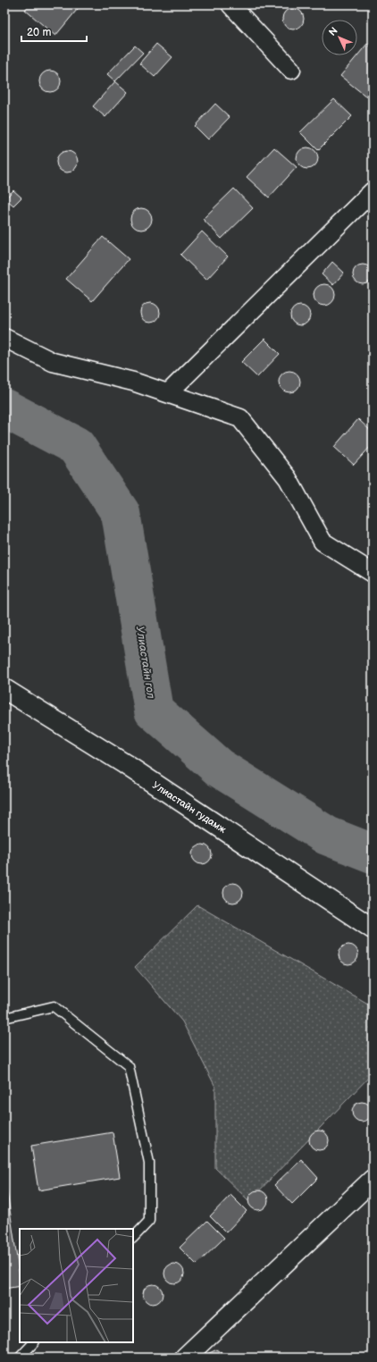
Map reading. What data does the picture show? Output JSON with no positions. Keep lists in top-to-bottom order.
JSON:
{
  "streets": {
    "main road": ["Улиастайн гудамж"]
  },
  "water": ["Улиастайн гол"],
  "scale_bar": "20 m",
  "north": "top left"
}
